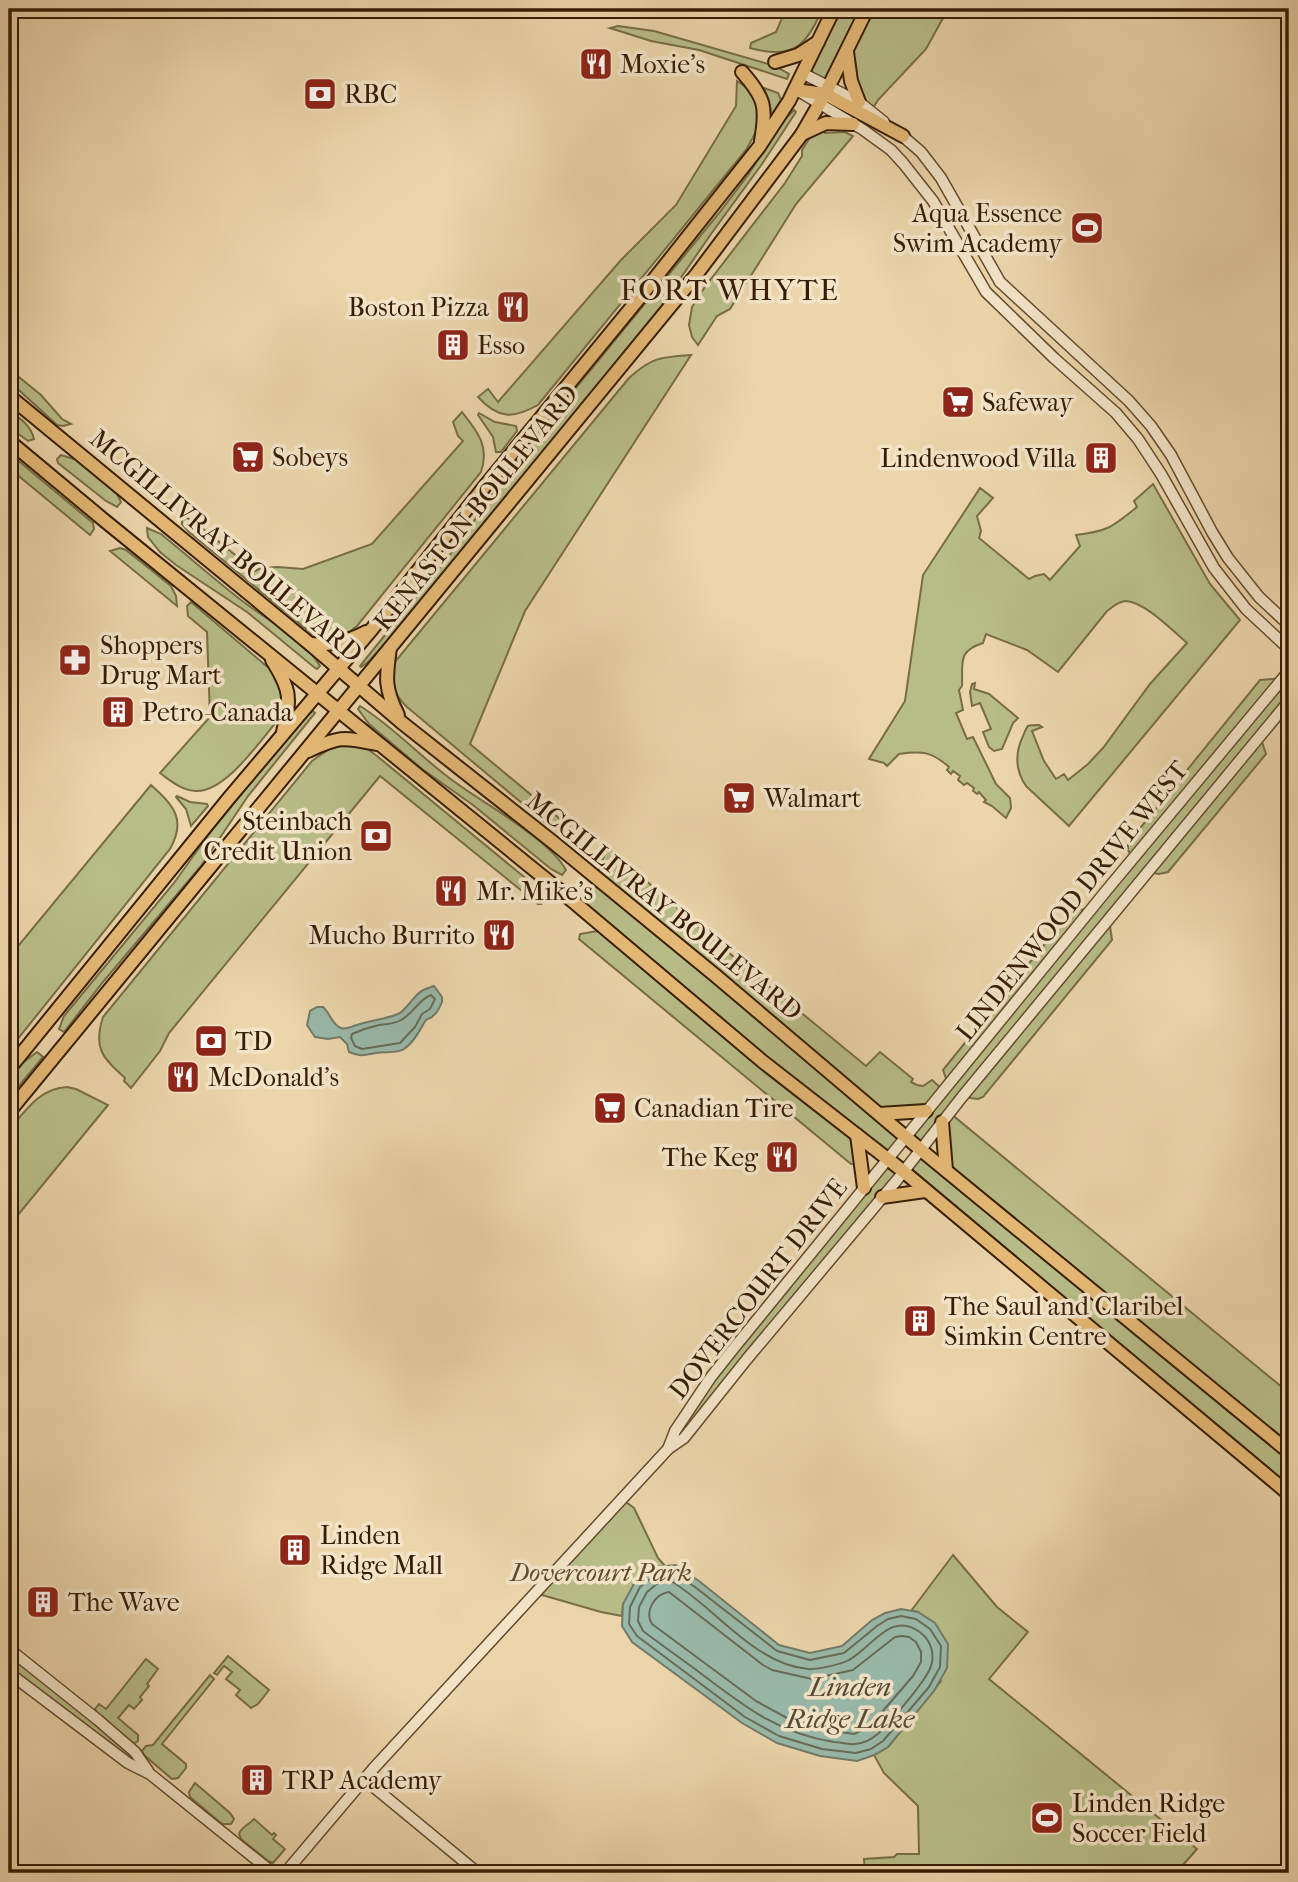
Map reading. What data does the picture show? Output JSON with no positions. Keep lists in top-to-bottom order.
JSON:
{
  "streets": {
    "main road": ["KENASTON BOULEVARD", "MCGILLIVRAY BOULEVARD"],
    "street": ["LINDENWOOD DRIVE WEST", "DOVERCOURT DRIVE"]
  },
  "crossings": [
    ["KENASTON BOULEVARD", "MCGILLIVRAY BOULEVARD"],
    ["MCGILLIVRAY BOULEVARD", "LINDENWOOD DRIVE WEST"],
    ["MCGILLIVRAY BOULEVARD", "DOVERCOURT DRIVE"],
    ["LINDENWOOD DRIVE WEST", "DOVERCOURT DRIVE"]
  ],
  "districts": ["FORT WHYTE"],
  "water": ["Linden Ridge Lake"],
  "parks": ["Dovercourt Park"],
  "places": {
    "restaurant": [
      "Moxie's",
      "Boston Pizza",
      "Mr. Mike's",
      "Mucho Burrito",
      "McDonald's",
      "The Keg"
    ],
    "bank": ["RBC", "Steinbach Credit Union", "TD"],
    "sports": ["Aqua Essence Swim Academy", "Linden Ridge Soccer Field"],
    "building": [
      "Esso",
      "Lindenwood Villa",
      "Petro-Canada",
      "The Saul and Claribel Simkin Centre",
      "Linden Ridge Mall",
      "The Wave",
      "TRP Academy"
    ],
    "supermarket": [
      "Safeway",
      "Sobeys",
      "Walmart",
      "Canadian Tire"
    ],
    "pharmacy": ["Shoppers Drug Mart"]
  }
}
